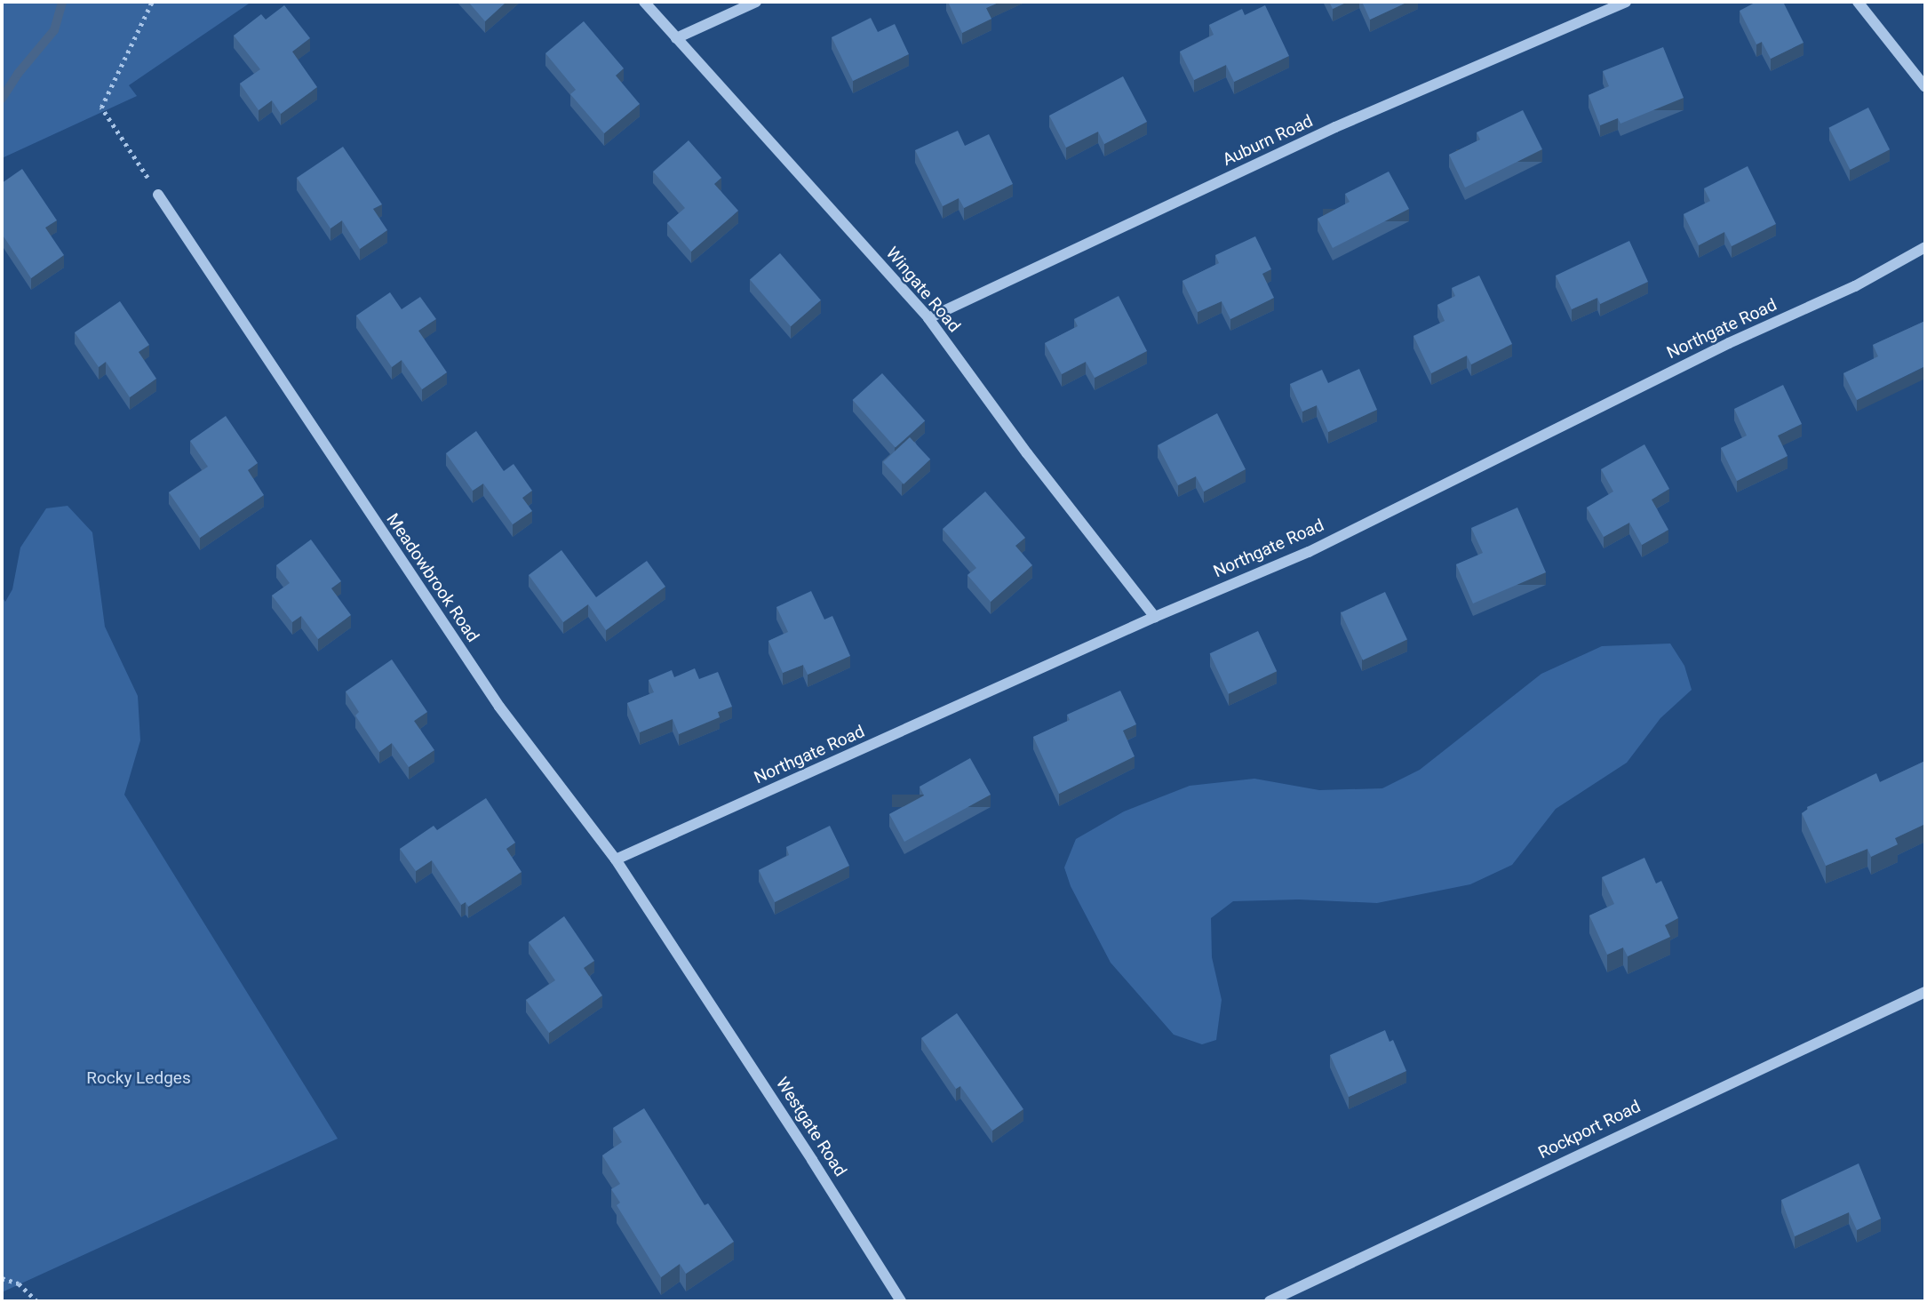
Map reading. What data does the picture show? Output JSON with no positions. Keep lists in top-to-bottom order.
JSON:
{
  "streets": {
    "street": [
      "Auburn Road",
      "Wingate Road",
      "Northgate Road",
      "Meadowbrook Road",
      "Westgate Road",
      "Rockport Road"
    ]
  },
  "crossings": [
    ["Auburn Road", "Wingate Road"],
    ["Wingate Road", "Northgate Road"],
    ["Northgate Road", "Meadowbrook Road"],
    ["Meadowbrook Road", "Westgate Road"]
  ],
  "parks": ["Rocky Ledges"]
}
